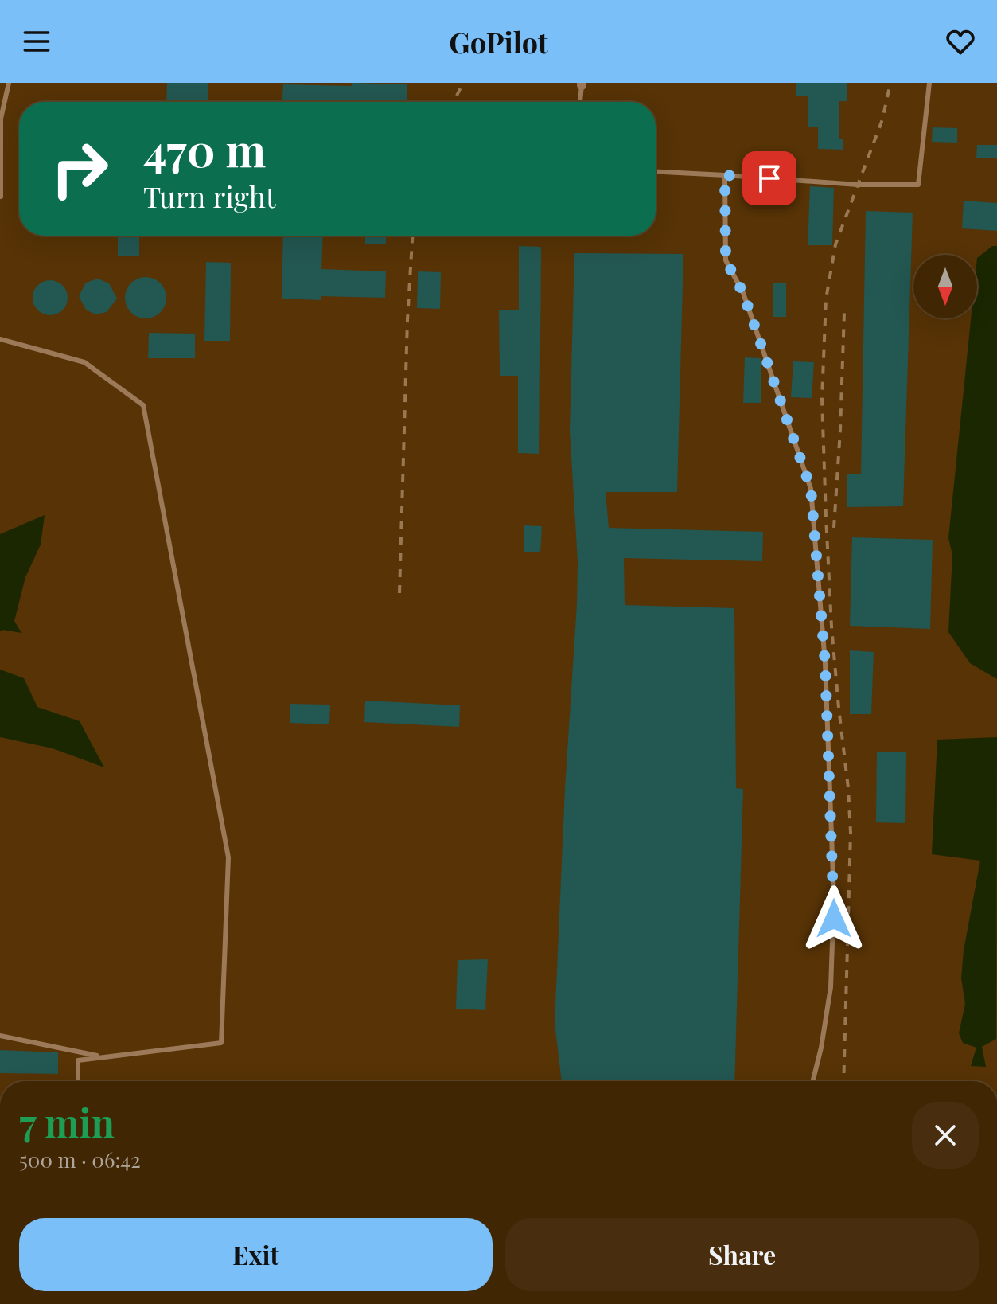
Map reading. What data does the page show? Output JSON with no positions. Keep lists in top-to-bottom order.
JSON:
{
  "north": "bottom",
  "page": {
    "header": "GoPilot",
    "turn": ["470 m", "Turn right"],
    "heading": ["7 min", "500 m · 06:42"],
    "buttons": ["Exit", "Share"]
  }
}
